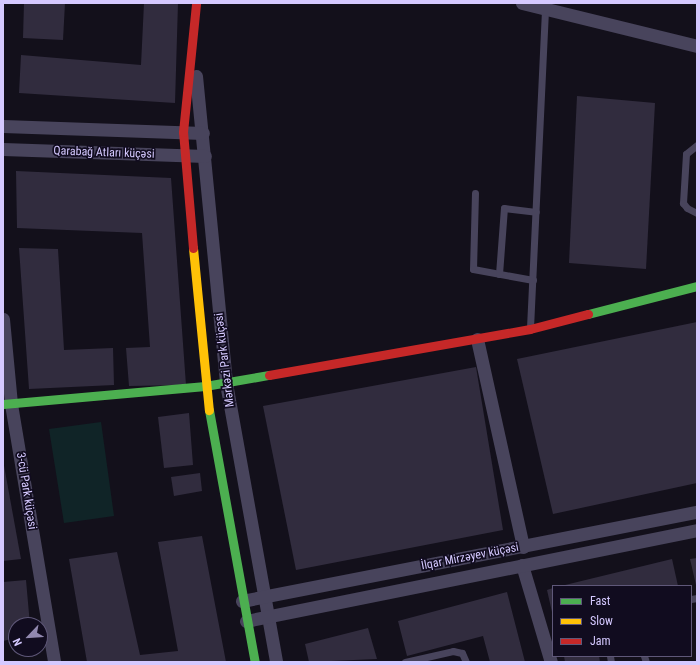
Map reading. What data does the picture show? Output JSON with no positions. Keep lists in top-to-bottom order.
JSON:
{
  "streets": {
    "street": [
      "Qarabağ Atları küçəsi",
      "Mərkəzi Park küçəsi",
      "3-cü Park küçəsi",
      "İlqar Mirzəyev küçəsi"
    ]
  },
  "crossings": [
    ["Qarabağ Atları küçəsi", "Mərkəzi Park küçəsi"],
    ["Mərkəzi Park küçəsi", "İlqar Mirzəyev küçəsi"]
  ],
  "legend": ["Fast", "Slow", "Jam"],
  "north": "bottom left"
}
